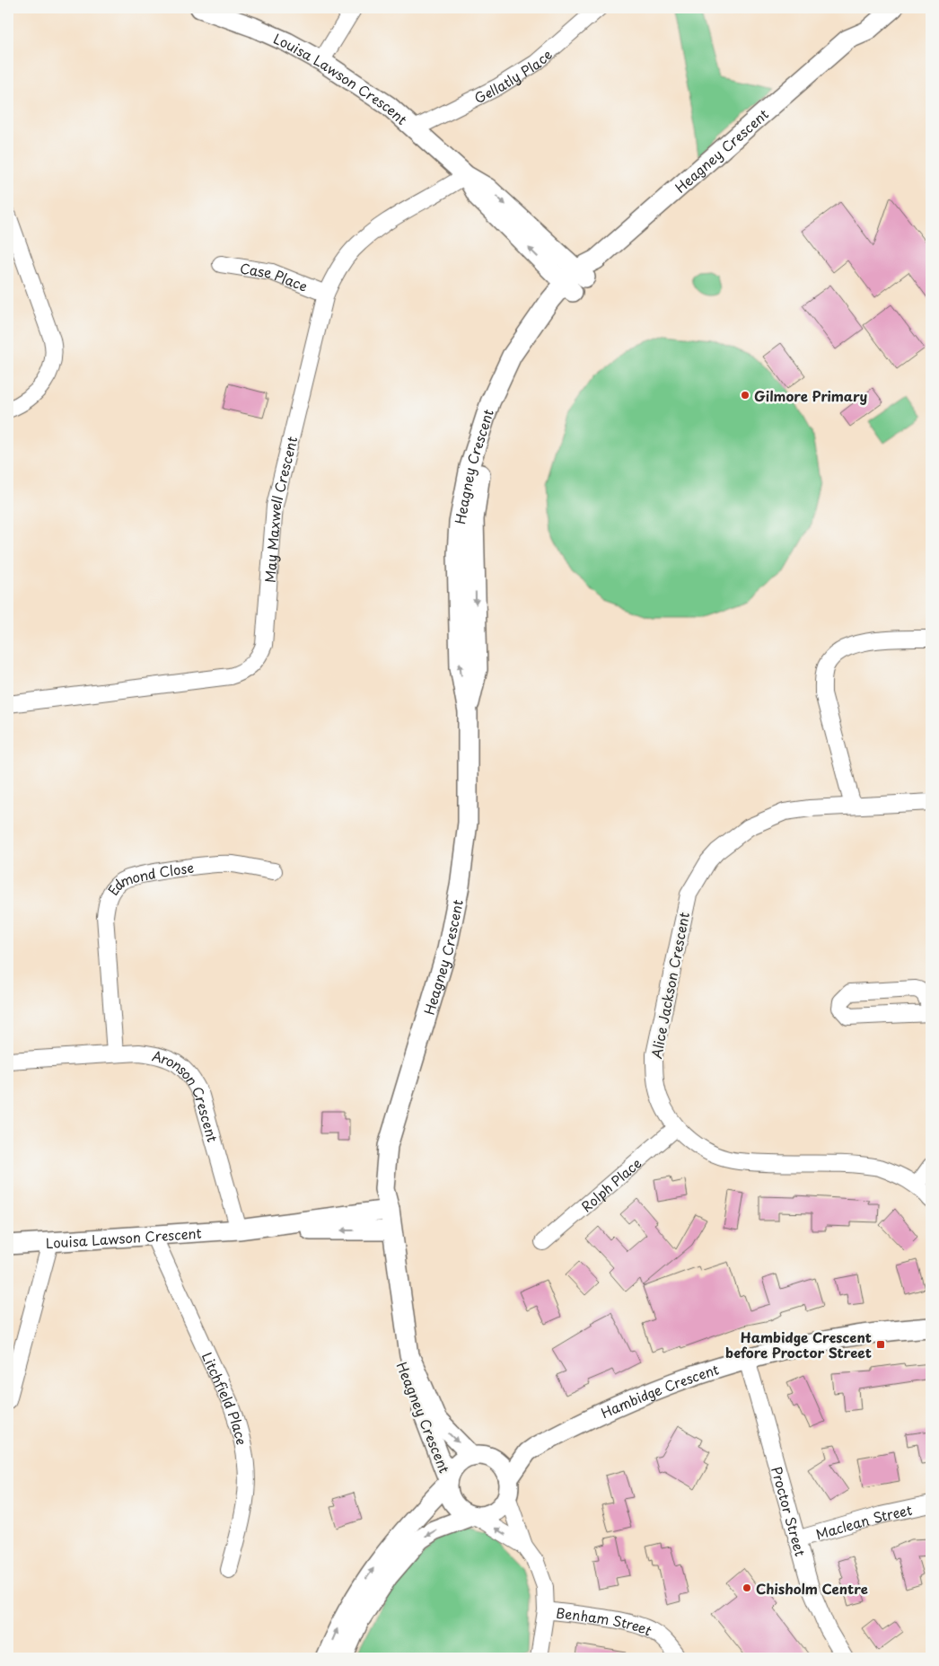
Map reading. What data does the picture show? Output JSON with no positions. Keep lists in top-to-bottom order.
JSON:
{
  "streets": {
    "street": [
      "Gellatly Place",
      "Louisa Lawson Crescent",
      "Heagney Crescent",
      "Case Place",
      "May Maxwell Crescent",
      "Edmond Close",
      "Alice Jackson Crescent",
      "Aronson Crescent",
      "Rolph Place",
      "Hambidge Crescent",
      "Litchfield Place",
      "Proctor Street",
      "Maclean Street",
      "Benham Street"
    ]
  },
  "crossings": [
    ["Gellatly Place", "Louisa Lawson Crescent"],
    ["Louisa Lawson Crescent", "Heagney Crescent"],
    ["Louisa Lawson Crescent", "May Maxwell Crescent"],
    ["Louisa Lawson Crescent", "Aronson Crescent"],
    ["Louisa Lawson Crescent", "Litchfield Place"],
    ["Heagney Crescent", "Hambidge Crescent"],
    ["Case Place", "May Maxwell Crescent"],
    ["Edmond Close", "Aronson Crescent"],
    ["Alice Jackson Crescent", "Rolph Place"],
    ["Hambidge Crescent", "Proctor Street"],
    ["Proctor Street", "Maclean Street"]
  ],
  "places": {
    "other": ["Gilmore Primary", "Chisholm Centre"],
    "transit": ["Hambidge Crescent before Proctor Street"]
  }
}
